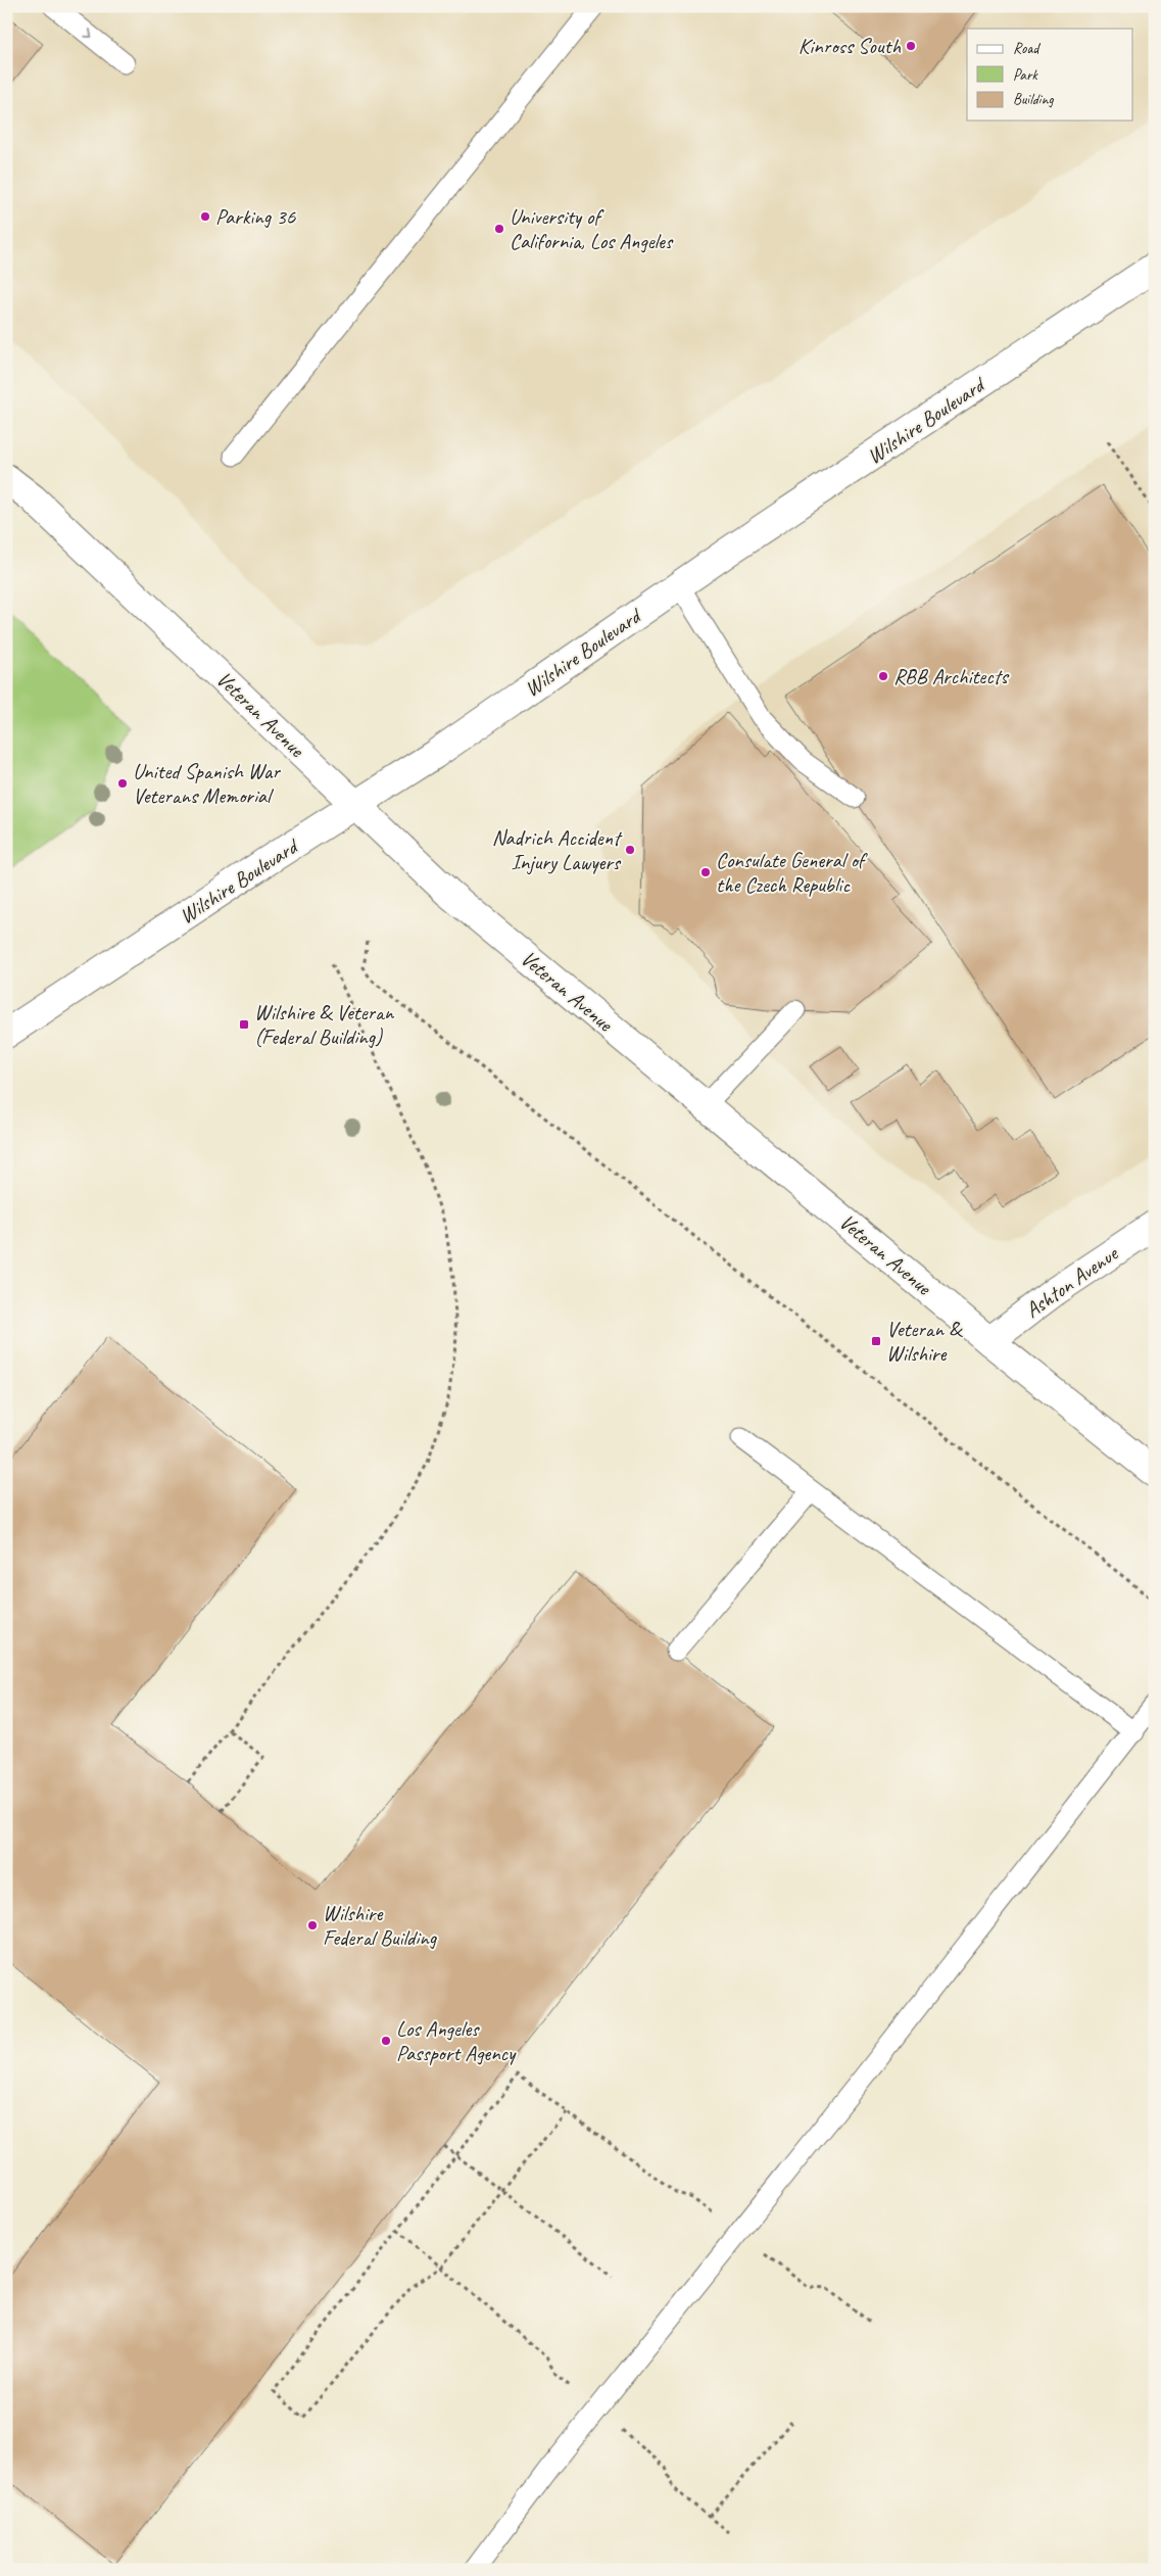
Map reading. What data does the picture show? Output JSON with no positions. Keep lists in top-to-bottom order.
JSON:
{
  "streets": {
    "street": ["Wilshire Boulevard", "Veteran Avenue", "Ashton Avenue"]
  },
  "crossings": [
    ["Wilshire Boulevard", "Veteran Avenue"],
    ["Veteran Avenue", "Ashton Avenue"]
  ],
  "places": {
    "other": [
      "Kinross South",
      "Parking 36",
      "University of California, Los Angeles",
      "RBB Architects",
      "United Spanish War Veterans Memorial",
      "Nadrich Accident Injury Lawyers",
      "Consulate General of the Czech Republic",
      "Wilshire Federal Building",
      "Los Angeles Passport Agency"
    ],
    "transit": ["Wilshire & Veteran (Federal Building)", "Veteran & Wilshire"]
  },
  "legend": ["Road", "Park", "Building"]
}
